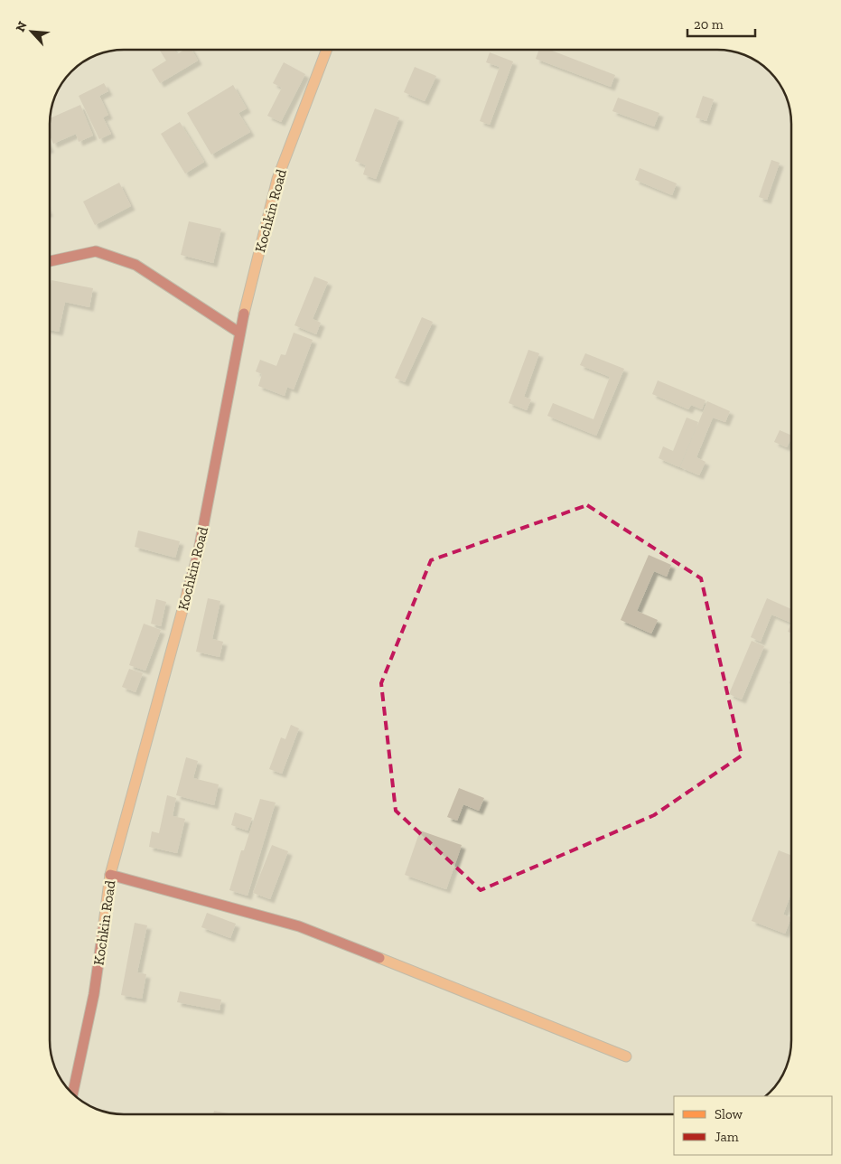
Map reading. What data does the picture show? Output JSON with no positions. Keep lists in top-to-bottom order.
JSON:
{
  "streets": {
    "main road": ["Kochkin Road"]
  },
  "legend": ["Slow", "Jam"],
  "scale_bar": "20 m",
  "north": "top left"
}
